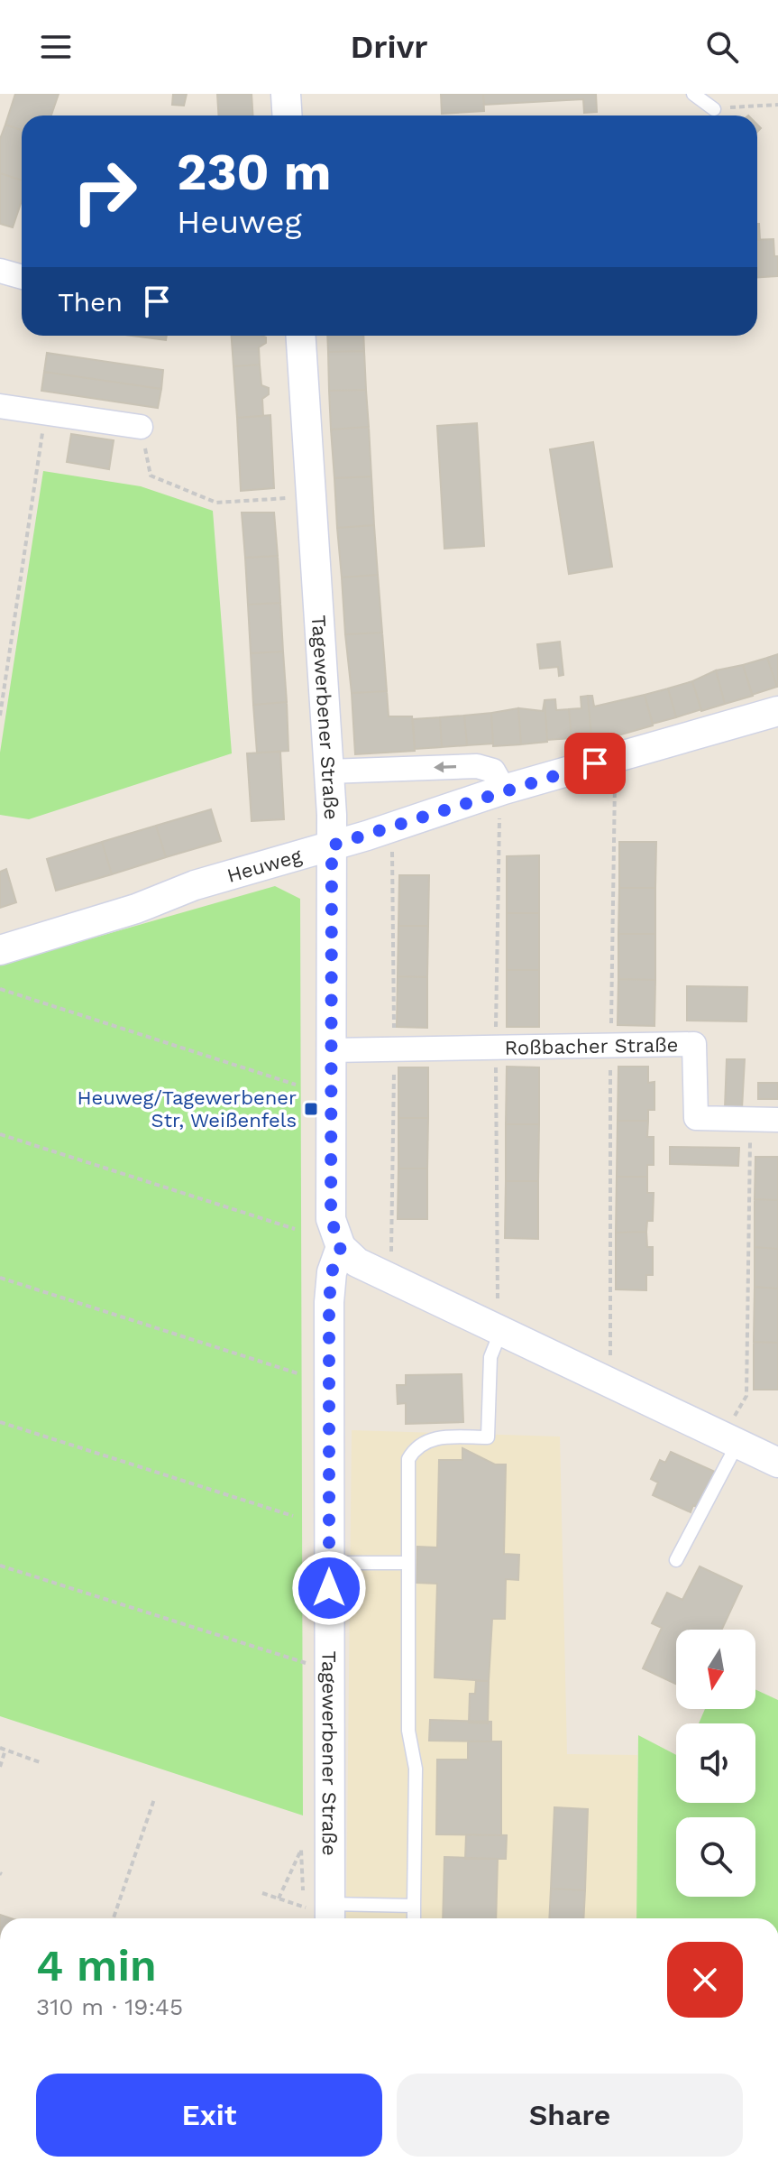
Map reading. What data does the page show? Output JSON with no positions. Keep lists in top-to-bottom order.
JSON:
{
  "streets": {
    "street": ["Tagewerbener Straße", "Heuweg", "Roßbacher Straße"]
  },
  "crossings": [
    ["Tagewerbener Straße", "Heuweg"],
    ["Tagewerbener Straße", "Roßbacher Straße"]
  ],
  "places": {
    "transit": ["Heuweg/Tagewerbener Str, Weißenfels"]
  },
  "north": "bottom",
  "page": {
    "header": "Drivr",
    "turn": ["230 m", "Heuweg"],
    "then": "Then",
    "heading": ["4 min", "310 m · 19:45"],
    "buttons": ["Exit", "Share"]
  }
}
